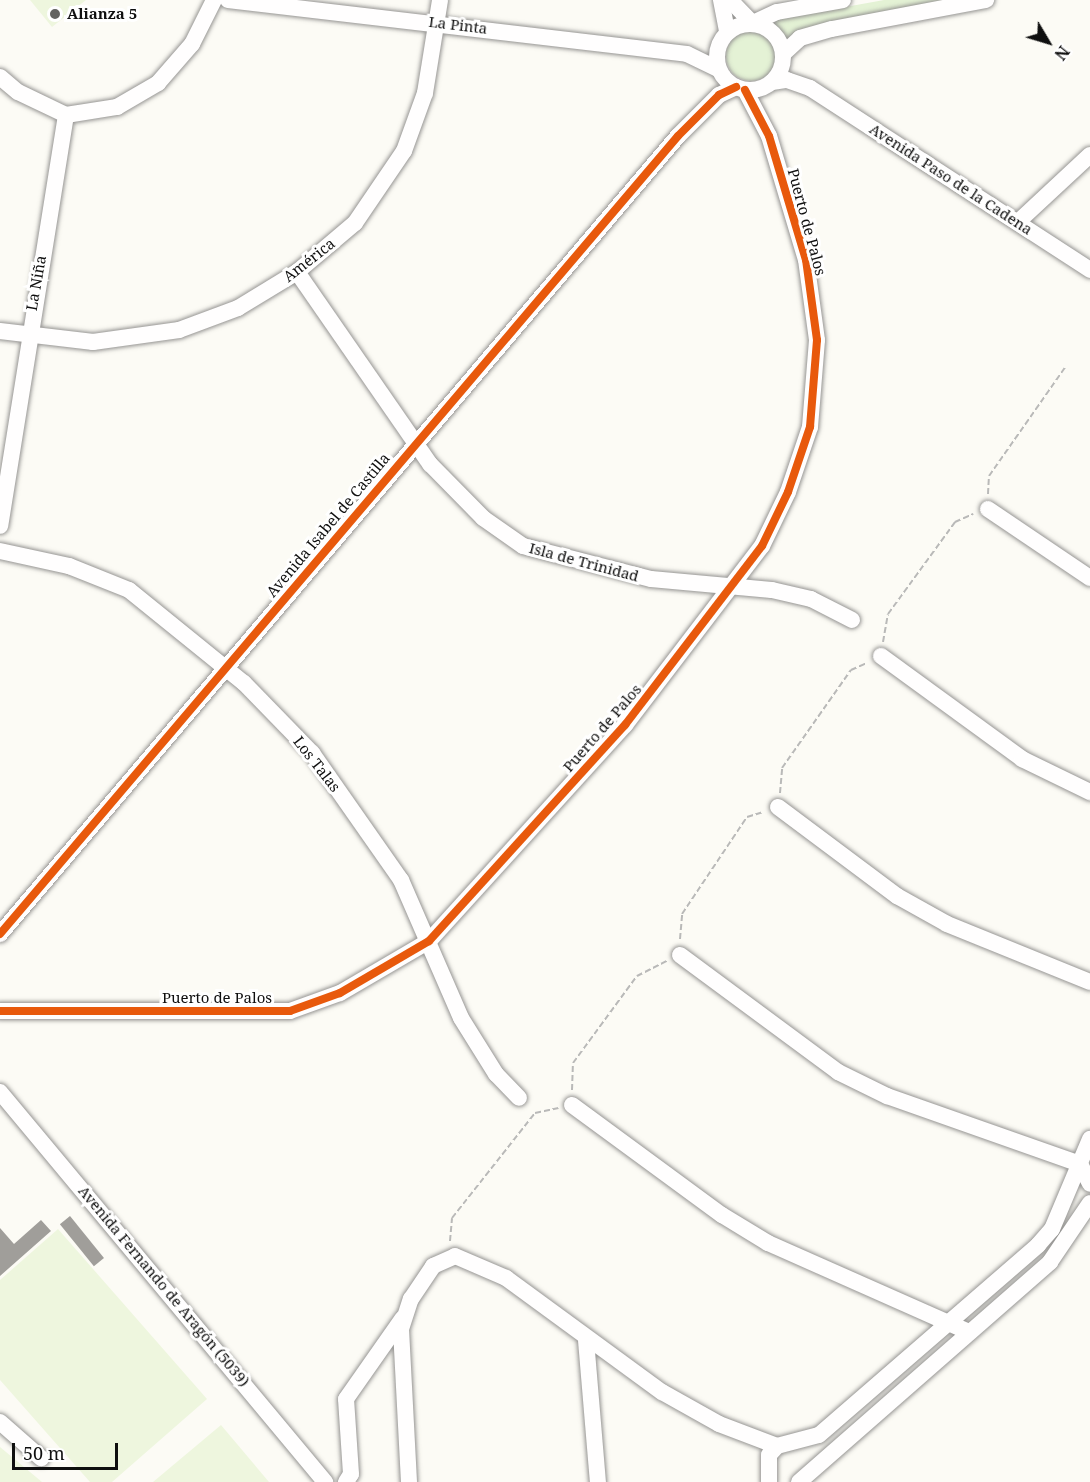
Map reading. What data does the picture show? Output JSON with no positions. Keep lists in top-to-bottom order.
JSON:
{
  "streets": {
    "street": [
      "La Pinta",
      "Avenida Paso de la Cadena",
      "Puerto de Palos",
      "América",
      "La Niña",
      "Avenida Isabel de Castilla",
      "Isla de Trinidad",
      "Los Talas",
      "Avenida Fernando de Aragón (5039)"
    ]
  },
  "crossings": [
    ["La Pinta", "Avenida Paso de la Cadena"],
    ["La Pinta", "Puerto de Palos"],
    ["La Pinta", "América"],
    ["Avenida Paso de la Cadena", "Puerto de Palos"],
    ["Puerto de Palos", "Isla de Trinidad"],
    ["Puerto de Palos", "Los Talas"],
    ["América", "La Niña"],
    ["América", "Isla de Trinidad"],
    ["Avenida Isabel de Castilla", "Isla de Trinidad"],
    ["Avenida Isabel de Castilla", "Los Talas"]
  ],
  "places": ["Alianza 5"],
  "scale_bar": "50 m",
  "north": "bottom right"
}
